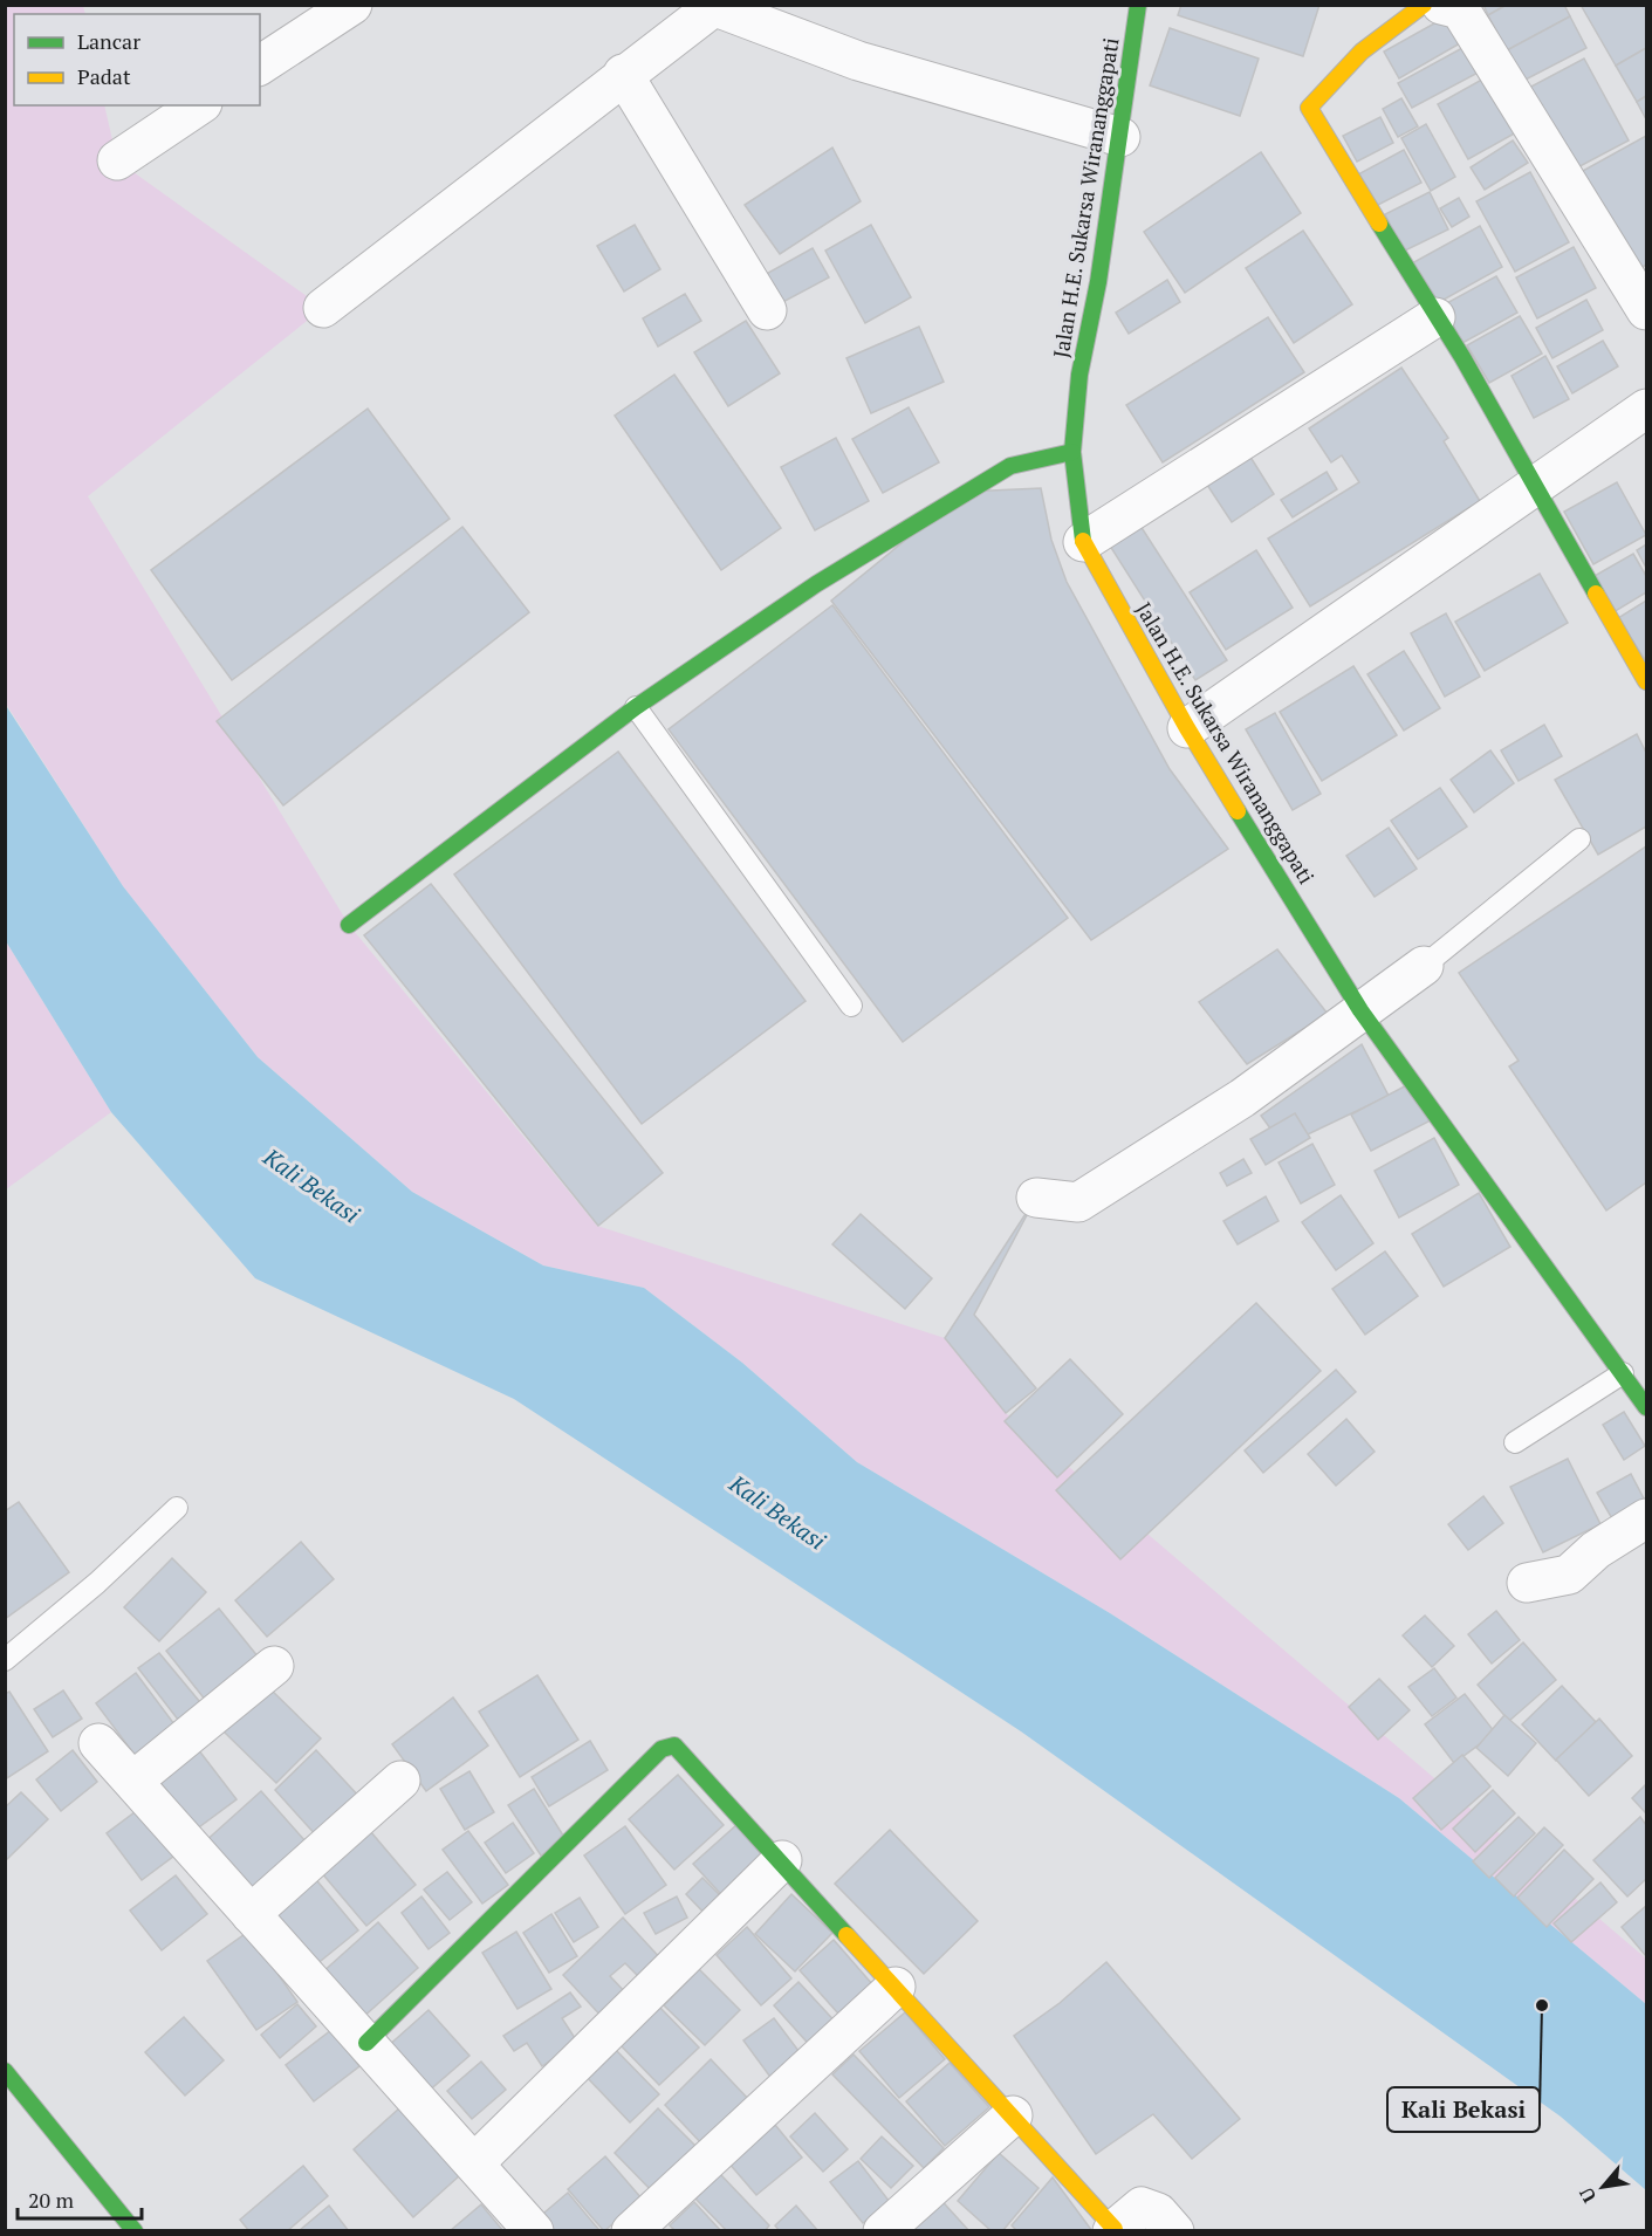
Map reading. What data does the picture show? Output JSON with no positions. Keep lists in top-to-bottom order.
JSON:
{
  "streets": {
    "street": ["Jalan H.E. Sukarsa Wirananggapati"]
  },
  "water": ["Kali Bekasi"],
  "places": ["Kali Bekasi"],
  "legend": ["Lancar", "Padat"],
  "scale_bar": "20 m",
  "north": "bottom left"
}
